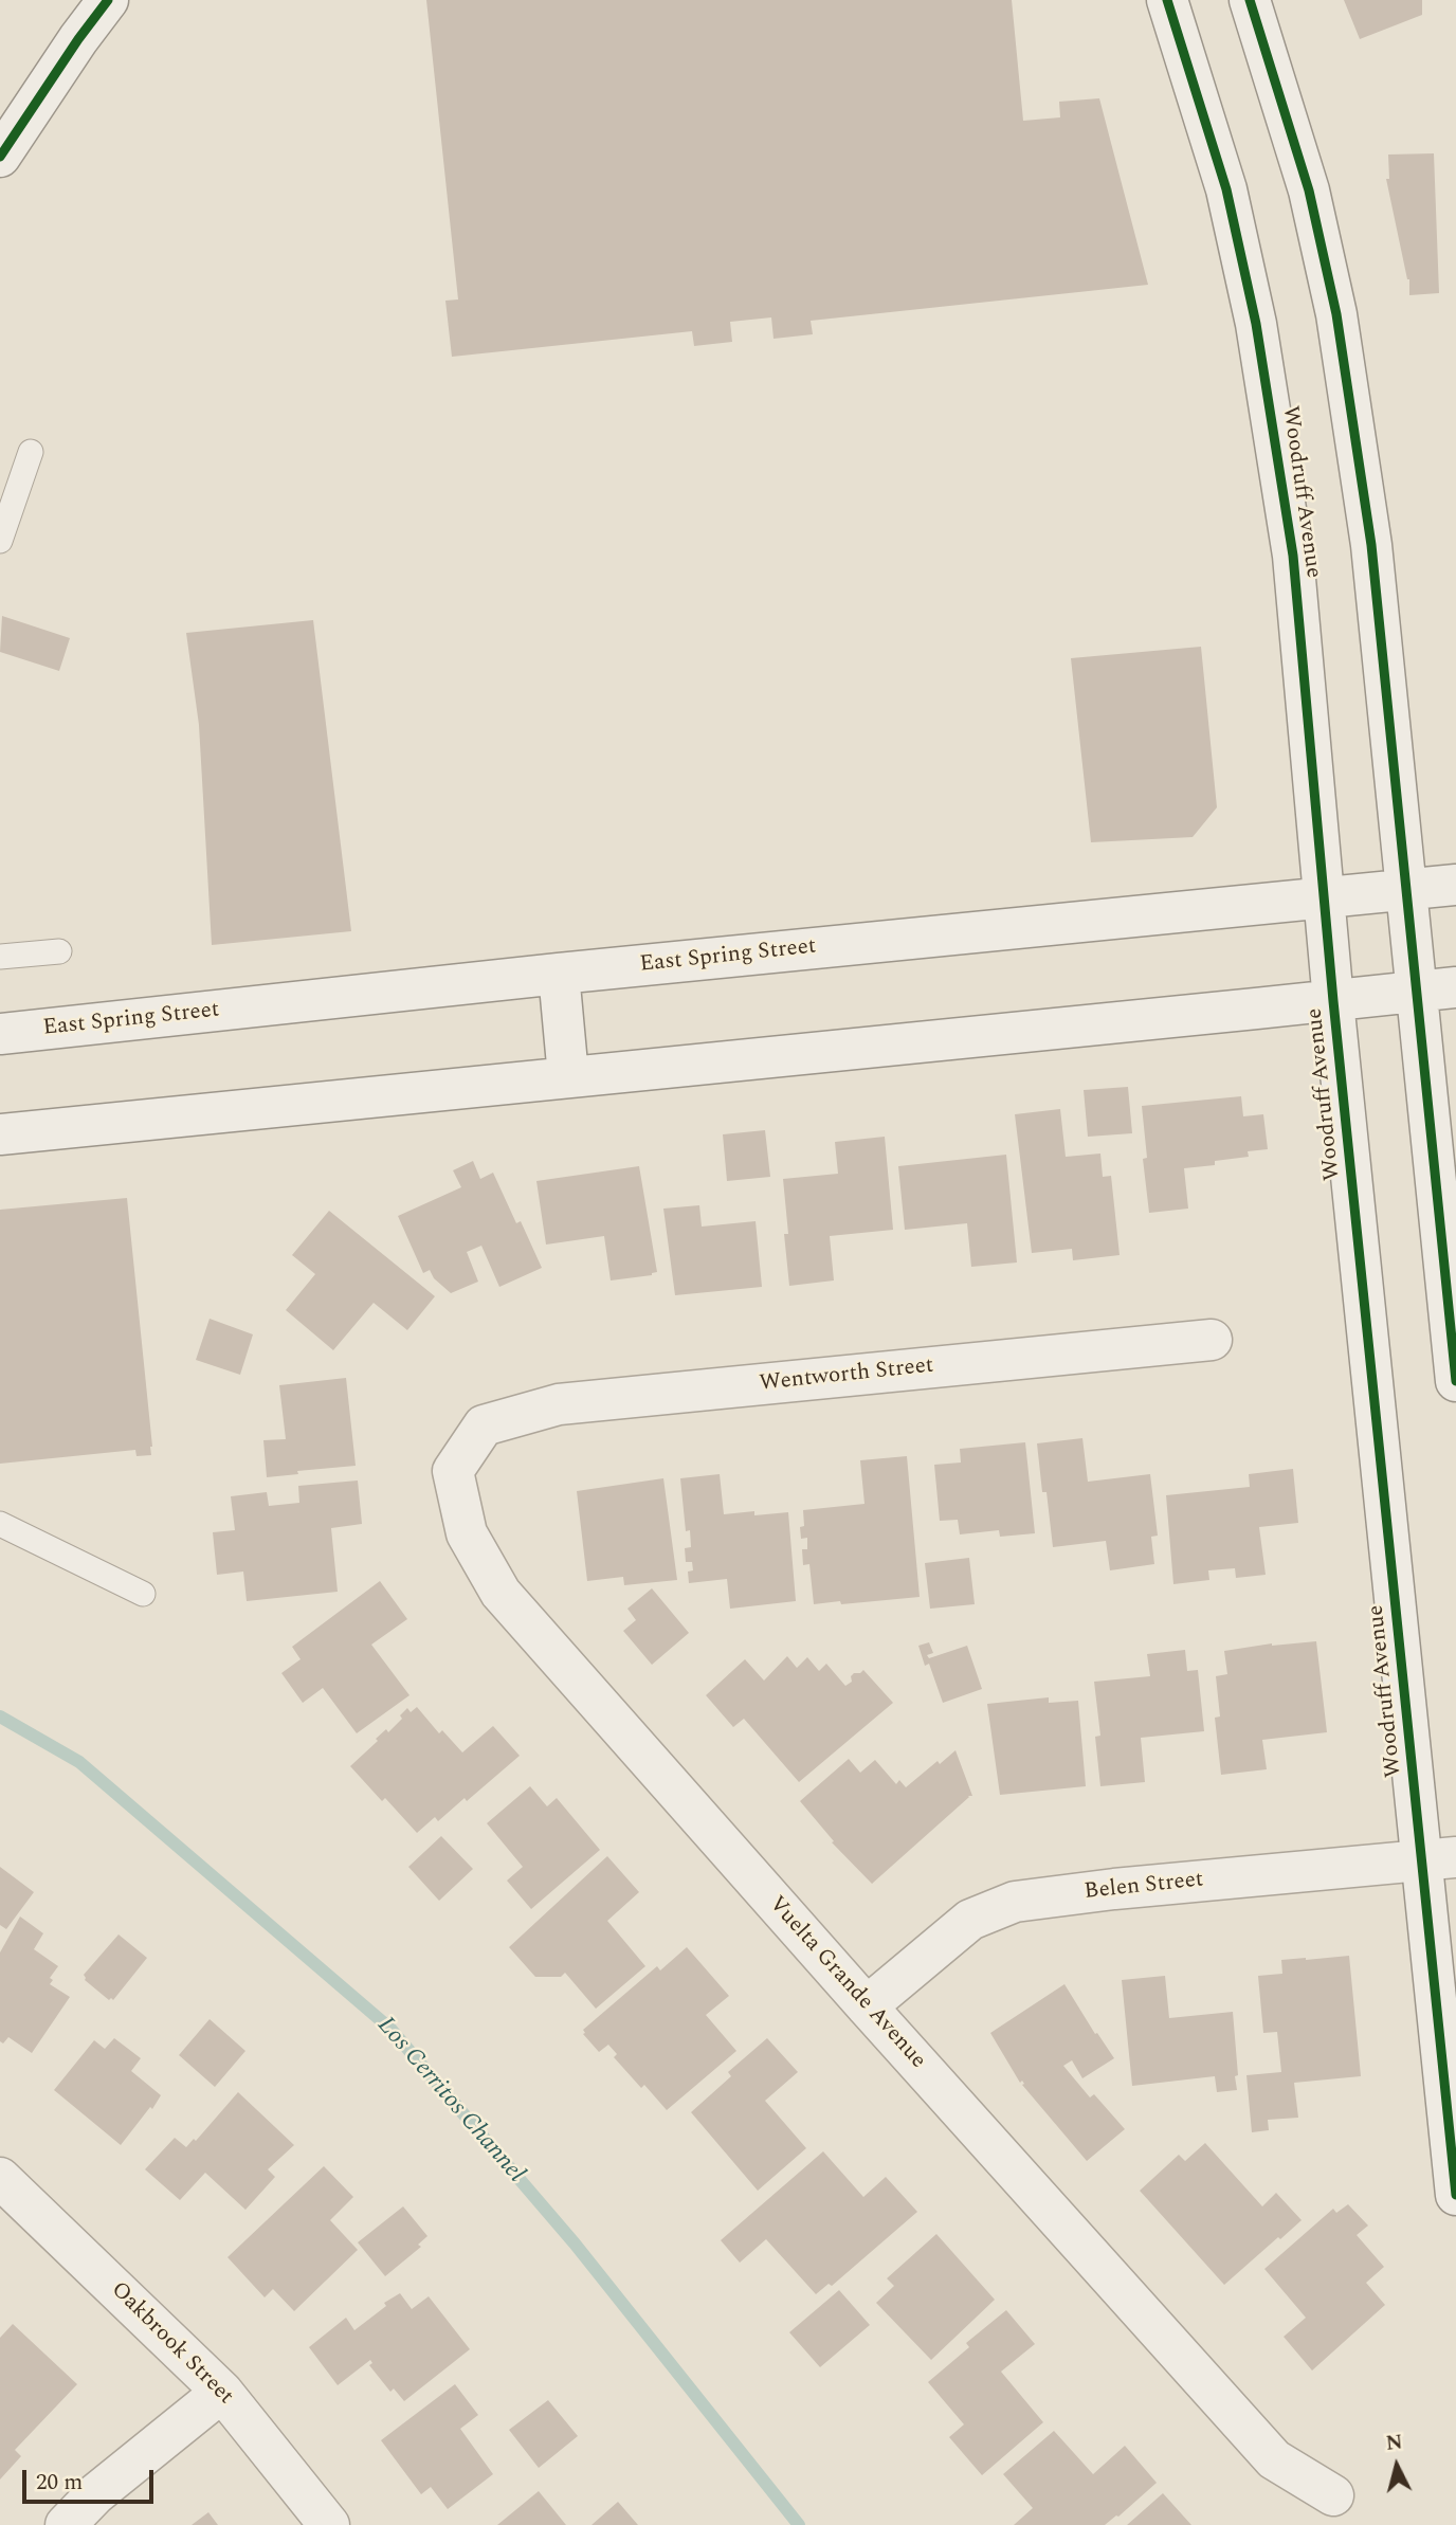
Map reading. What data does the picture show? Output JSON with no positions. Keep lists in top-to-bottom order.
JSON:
{
  "streets": {
    "main road": [
      "Woodruff Avenue",
      "East Spring Street",
      "Wentworth Street",
      "Belen Street",
      "Vuelta Grande Avenue",
      "Oakbrook Street"
    ]
  },
  "crossings": [
    ["Woodruff Avenue", "East Spring Street"],
    ["Woodruff Avenue", "Belen Street"],
    ["Wentworth Street", "Vuelta Grande Avenue"],
    ["Belen Street", "Vuelta Grande Avenue"]
  ],
  "water": ["Los Cerritos Channel"],
  "scale_bar": "20 m",
  "north": "top"
}
